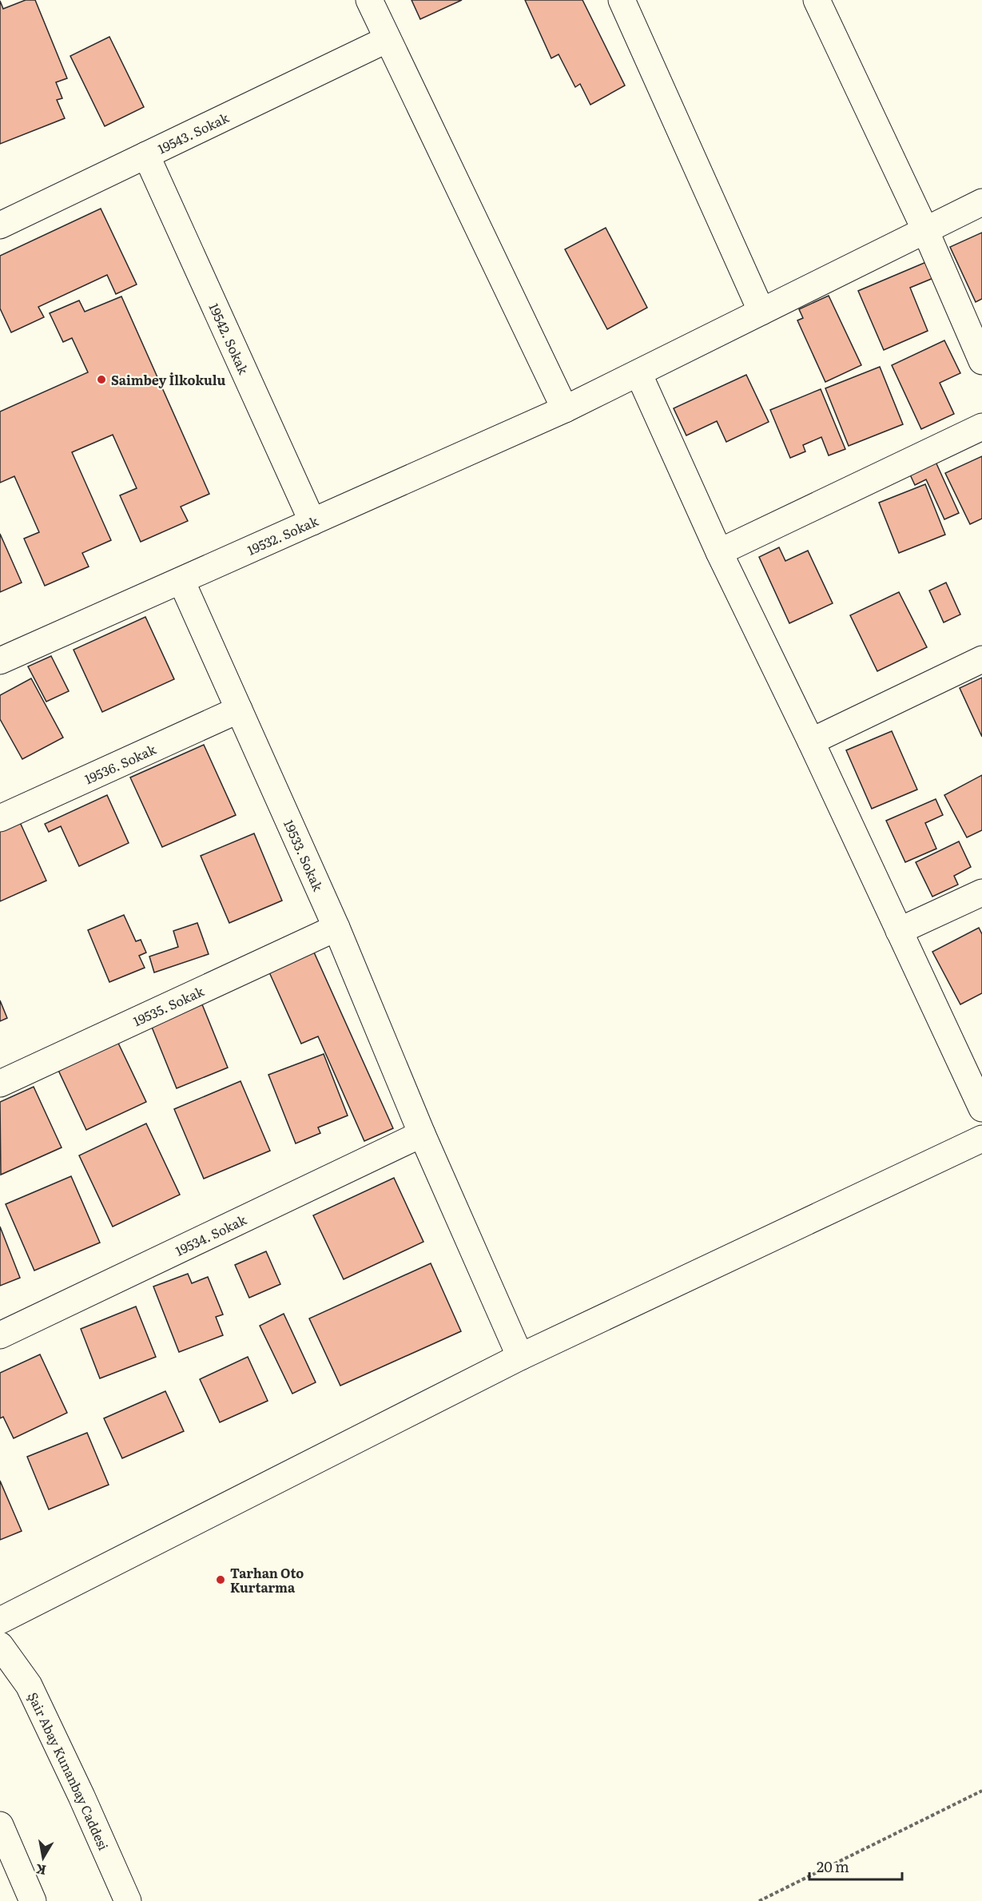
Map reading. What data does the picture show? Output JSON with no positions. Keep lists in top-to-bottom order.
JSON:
{
  "streets": {
    "street": [
      "19543. Sokak",
      "19542. Sokak",
      "19532. Sokak",
      "19536. Sokak",
      "19533. Sokak",
      "19535. Sokak",
      "19534. Sokak",
      "Şair Abay Kunanbay Caddesi"
    ]
  },
  "crossings": [
    ["19543. Sokak", "19542. Sokak"],
    ["19542. Sokak", "19532. Sokak"],
    ["19532. Sokak", "19533. Sokak"],
    ["19536. Sokak", "19533. Sokak"],
    ["19533. Sokak", "19535. Sokak"],
    ["19533. Sokak", "19534. Sokak"]
  ],
  "places": ["Saimbey İlkokulu", "Tarhan Oto Kurtarma"],
  "scale_bar": "20 m",
  "north": "bottom"
}
